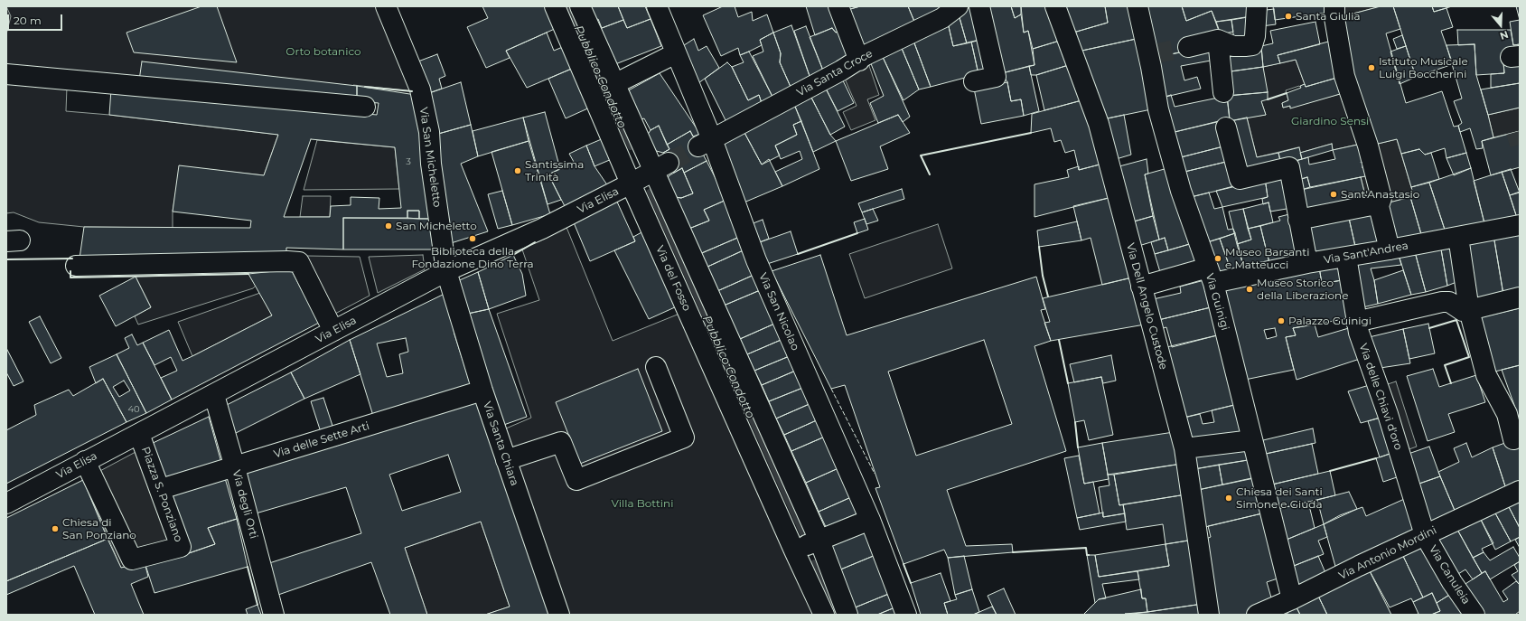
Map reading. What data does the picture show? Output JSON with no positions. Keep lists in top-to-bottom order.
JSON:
{
  "streets": {
    "street": [
      "Via Santa Croce",
      "Via San Micheletto",
      "Via Elisa",
      "Via Sant'Andrea",
      "Via del Fosso",
      "Via Guinigi",
      "Via Dell Angelo Custode",
      "Via San Nicolao",
      "Via delle Chiavi d'oro",
      "Via delle Sette Arti",
      "Via Santa Chiara",
      "Piazza S. Ponziano",
      "Via degli Orti",
      "Via Antonio Mordini",
      "Via Canuleia"
    ]
  },
  "crossings": [
    ["Via Santa Croce", "Via San Nicolao"],
    ["Via San Micheletto", "Via Elisa"],
    ["Via San Micheletto", "Via Santa Chiara"],
    ["Via Elisa", "Via del Fosso"],
    ["Via Elisa", "Via Santa Chiara"],
    ["Via Elisa", "Piazza S. Ponziano"],
    ["Via Elisa", "Via degli Orti"],
    ["Via Sant'Andrea", "Via Guinigi"],
    ["Via Sant'Andrea", "Via Dell Angelo Custode"],
    ["Via Sant'Andrea", "Via delle Chiavi d'oro"],
    ["Via Guinigi", "Via Antonio Mordini"],
    ["Via delle Chiavi d'oro", "Via Antonio Mordini"],
    ["Via delle Chiavi d'oro", "Via Canuleia"],
    ["Via delle Sette Arti", "Via Santa Chiara"],
    ["Via delle Sette Arti", "Piazza S. Ponziano"],
    ["Via delle Sette Arti", "Via degli Orti"],
    ["Via Antonio Mordini", "Via Canuleia"]
  ],
  "water": ["Pubblico Condotto"],
  "parks": ["Orto botanico", "Giardino Sensi", "Villa Bottini"],
  "places": [
    "Santa Giulia",
    "Istituto Musicale Luigi Boccherini",
    "Santissima Trinità",
    "Sant'Anastasio",
    "San Micheletto",
    "Biblioteca della Fondazione Dino Terra",
    "Museo Barsanti e Matteucci",
    "Museo Storico della Liberazione",
    "Palazzo Guinigi",
    "Chiesa dei Santi Simone e Giuda",
    "Chiesa di San Ponziano"
  ],
  "house_numbers": ["3", "1", "40"],
  "scale_bar": "20 m",
  "north": "bottom"
}
